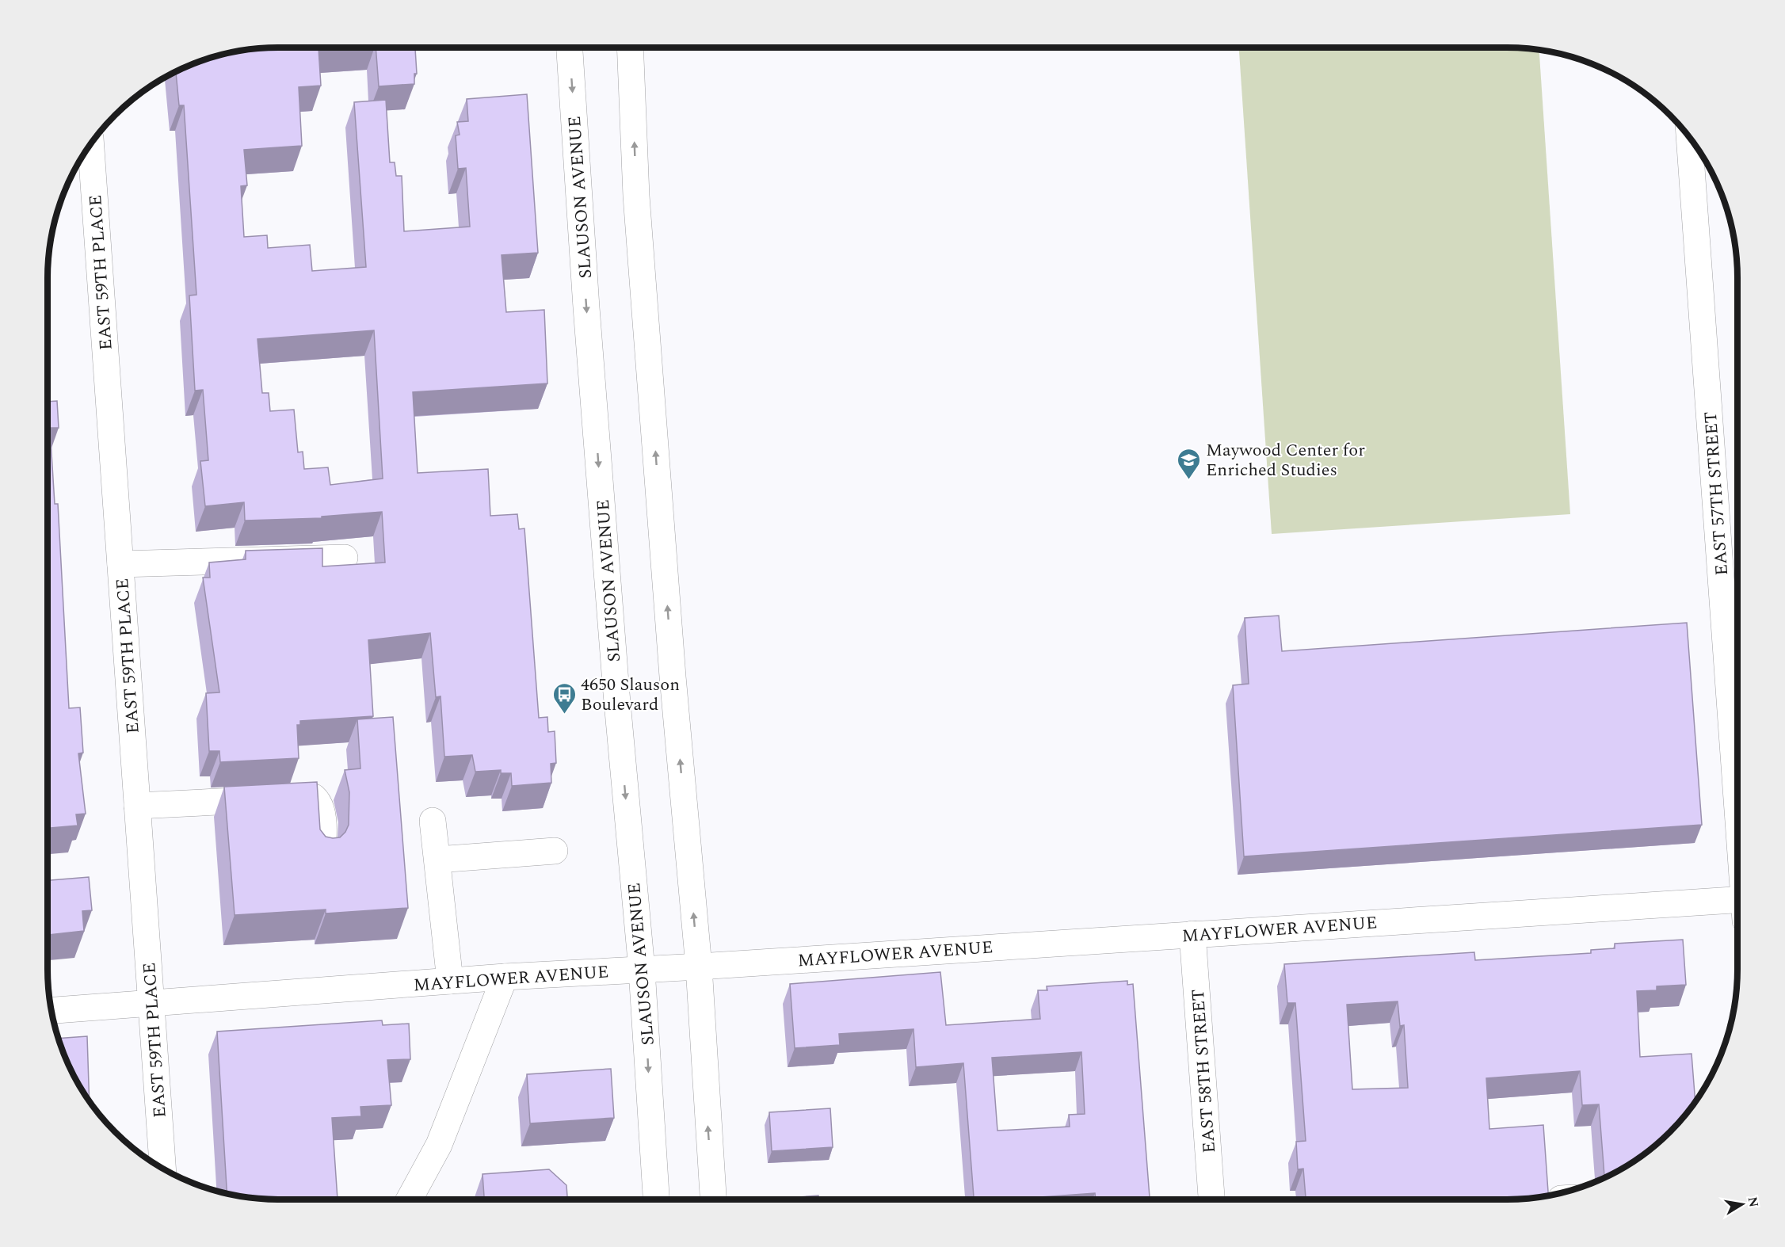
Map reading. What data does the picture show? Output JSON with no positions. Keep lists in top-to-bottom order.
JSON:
{
  "streets": {
    "street": [
      "SLAUSON AVENUE",
      "EAST 59TH PLACE",
      "EAST 57TH STREET",
      "MAYFLOWER AVENUE",
      "EAST 58TH STREET"
    ]
  },
  "crossings": [
    ["SLAUSON AVENUE", "MAYFLOWER AVENUE"],
    ["EAST 59TH PLACE", "MAYFLOWER AVENUE"],
    ["MAYFLOWER AVENUE", "EAST 58TH STREET"]
  ],
  "places": {
    "school or university": ["Maywood Center for Enriched Studies"],
    "bus stop": ["4650 Slauson Boulevard"]
  },
  "north": "right"
}
